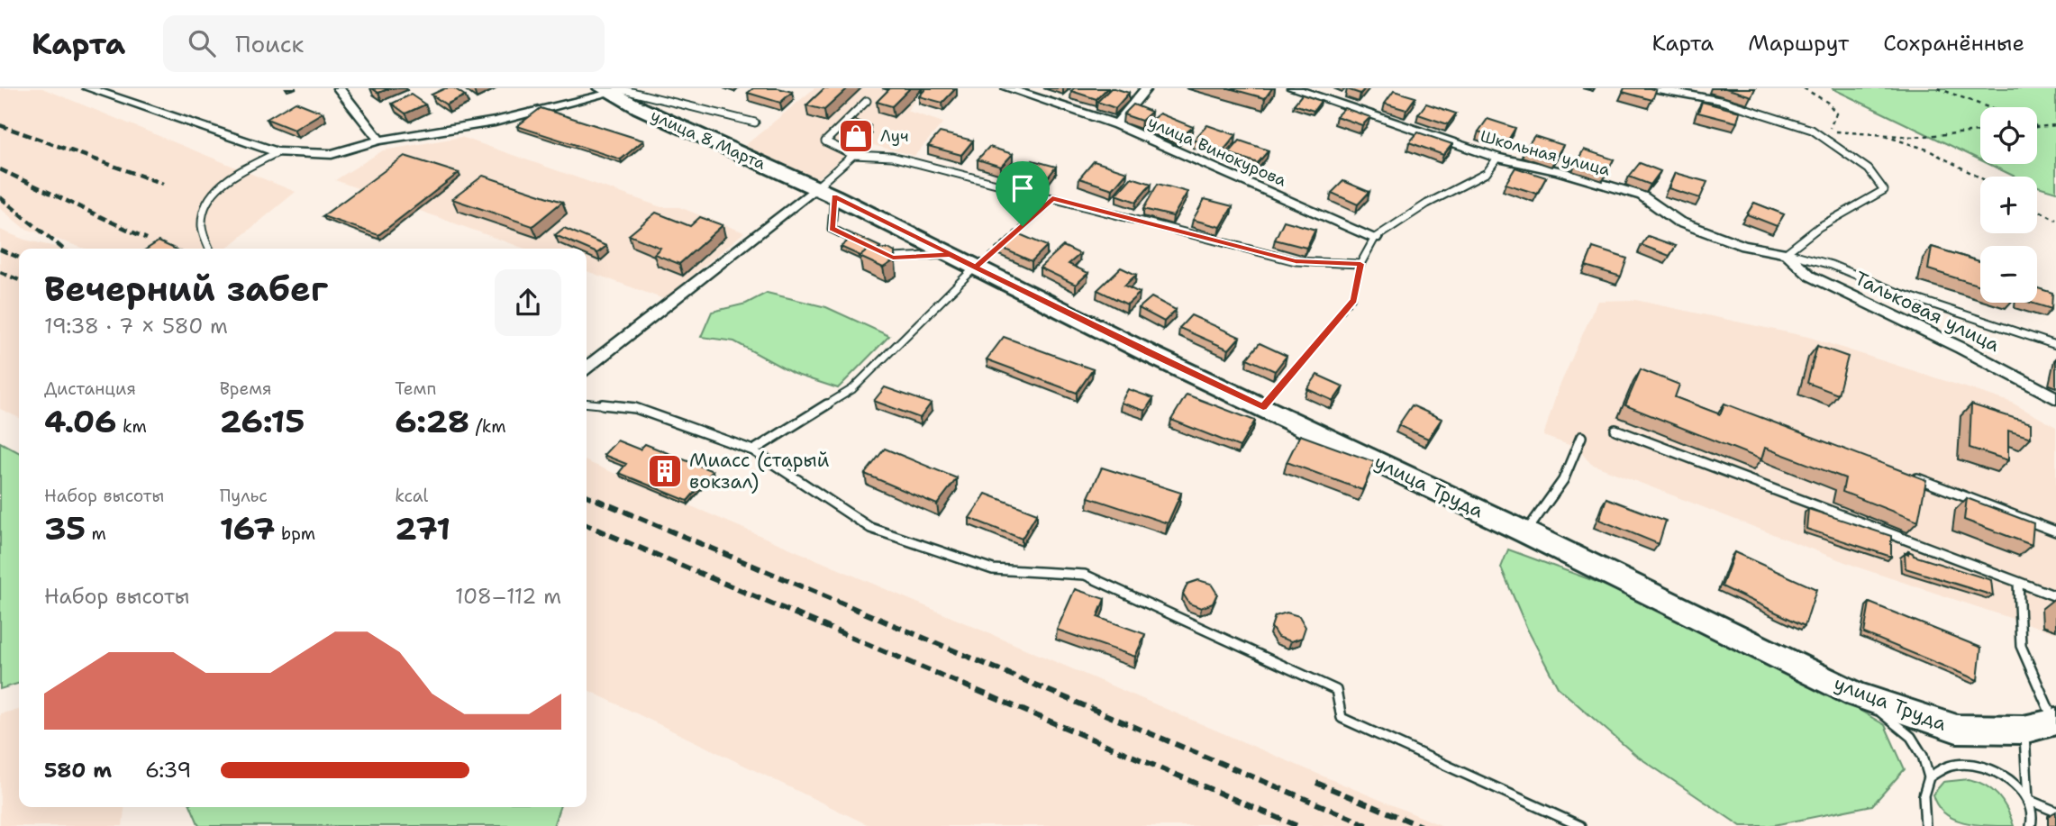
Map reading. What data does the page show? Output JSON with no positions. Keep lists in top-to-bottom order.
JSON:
{
  "streets": {
    "main road": ["улица 8 Марта", "улица Труда"],
    "street": ["улица Винокурова", "Школьная улица", "Тальковая улица"]
  },
  "crossings": [
    ["улица 8 Марта", "улица Труда"],
    ["Школьная улица", "Тальковая улица"]
  ],
  "places": {
    "shop": ["Луч"],
    "building": ["Миасс (старый вокзал)"]
  },
  "page": {
    "header": "Карта",
    "search": "Поиск",
    "nav": ["Карта", "Маршрут", "Сохранённые"],
    "map_buttons": ["+", "−"],
    "heading": ["Вечерний забег", "19:38 · 7 × 580 m"],
    "stats": [
      ["Дистанция", "4.06 km"],
      ["Время", "26:15"],
      ["Темп", "6:28 /km"],
      ["Набор высоты", "35 m"],
      ["Пульс", "167 bpm"],
      ["kcal", "271"]
    ],
    "chart": ["Набор высоты", "108–112 m"],
    "list": [
      {
        "name": "580 m",
        "note": "6:39"
      }
    ]
  }
}
